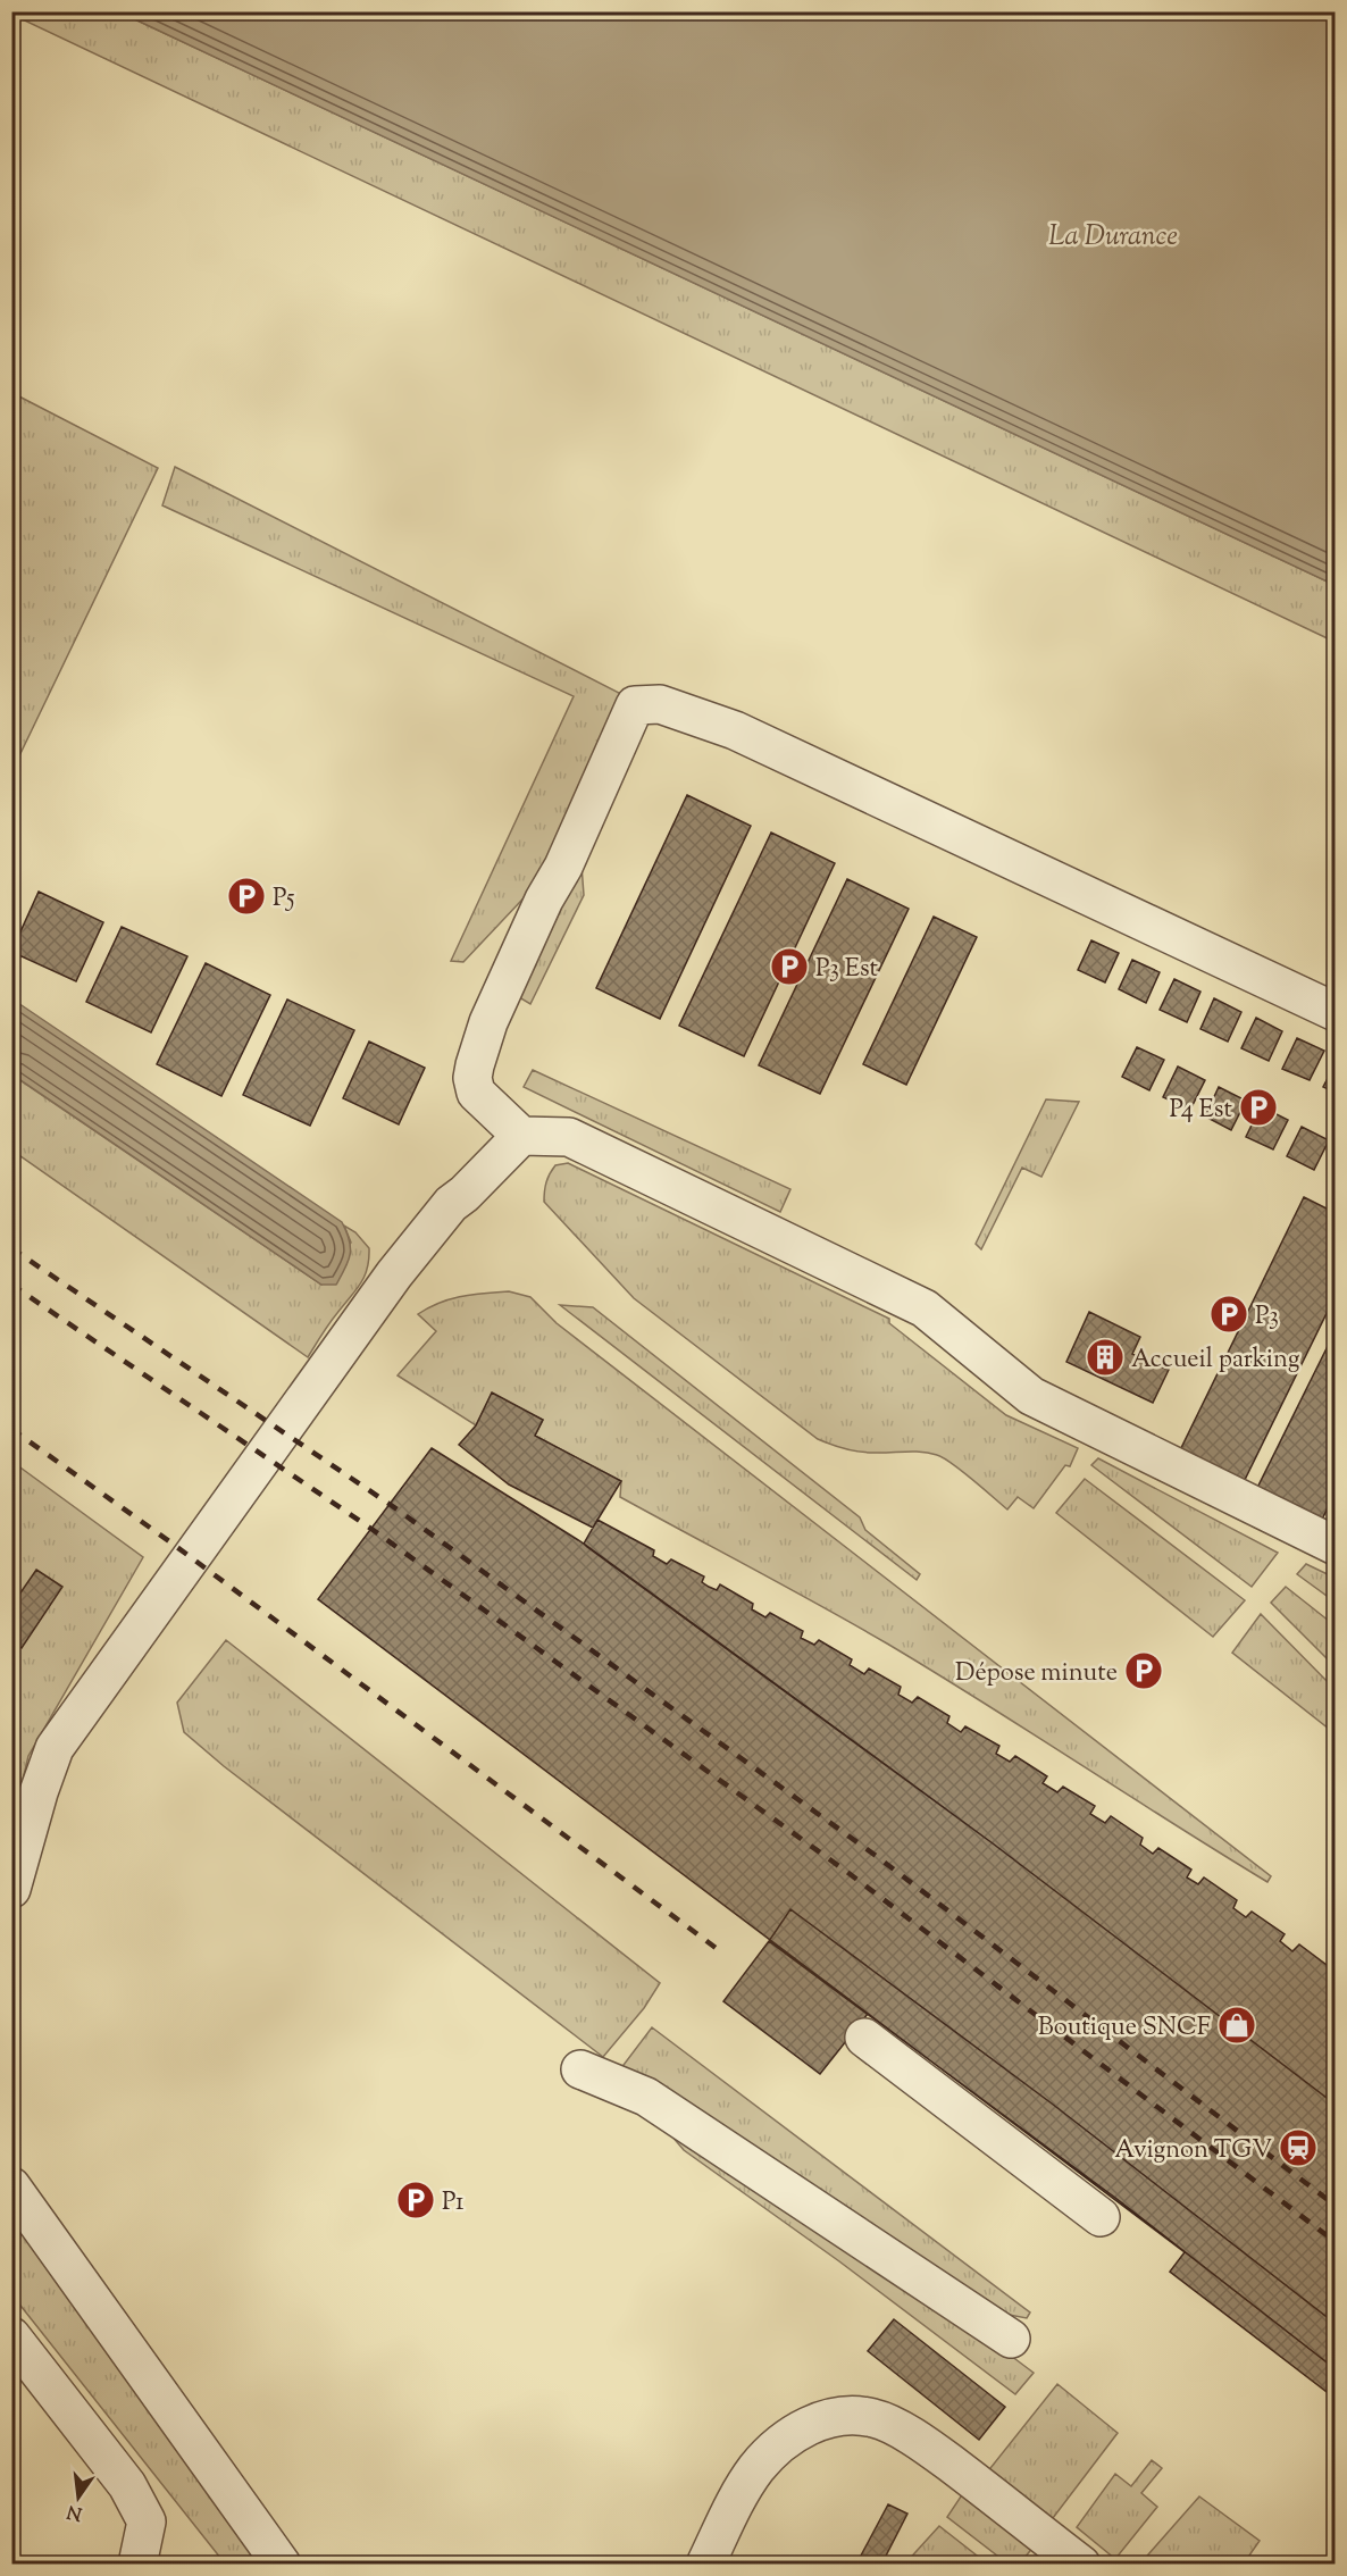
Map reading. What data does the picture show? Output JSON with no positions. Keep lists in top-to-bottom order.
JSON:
{
  "water": ["La Durance"],
  "places": {
    "parking": [
      "P5",
      "P3 Est",
      "P4 Est",
      "P3",
      "Dépose minute",
      "P1"
    ],
    "building": ["Accueil parking"],
    "shop": ["Boutique SNCF"],
    "station": ["Avignon TGV"]
  },
  "north": "bottom"
}
